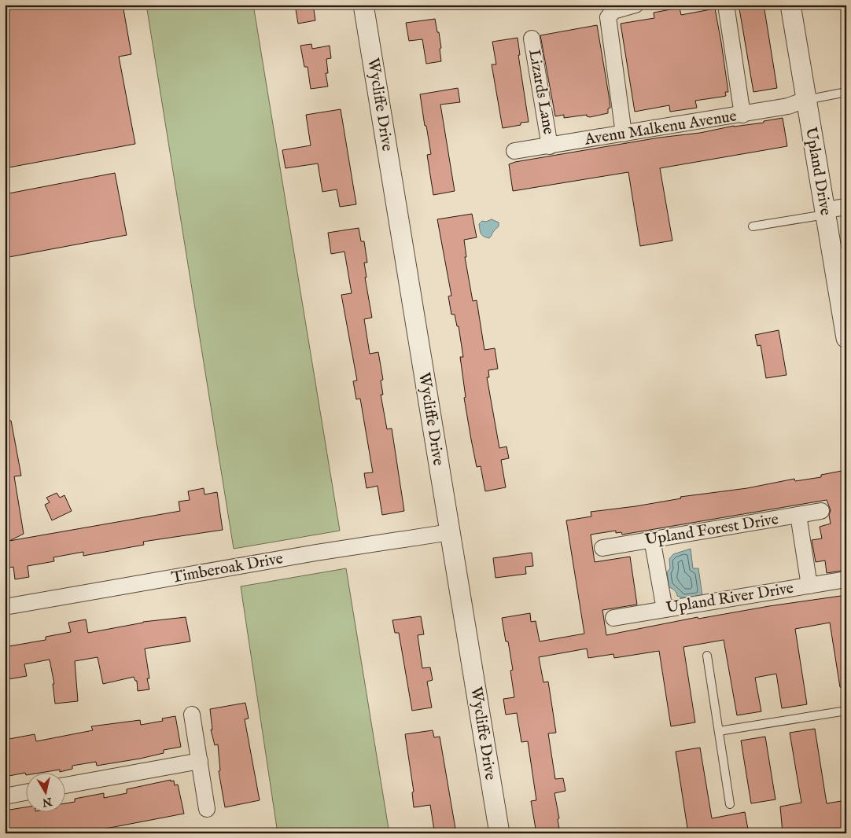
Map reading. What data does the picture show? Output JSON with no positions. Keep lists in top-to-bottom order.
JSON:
{
  "streets": {
    "street": [
      "Lizards Lane",
      "Wycliffe Drive",
      "Avenu Malkenu Avenue",
      "Upland Drive",
      "Upland Forest Drive",
      "Timberoak Drive",
      "Upland River Drive"
    ]
  },
  "crossings": [
    ["Lizards Lane", "Avenu Malkenu Avenue"],
    ["Wycliffe Drive", "Timberoak Drive"],
    ["Avenu Malkenu Avenue", "Upland Drive"]
  ],
  "north": "bottom"
}
